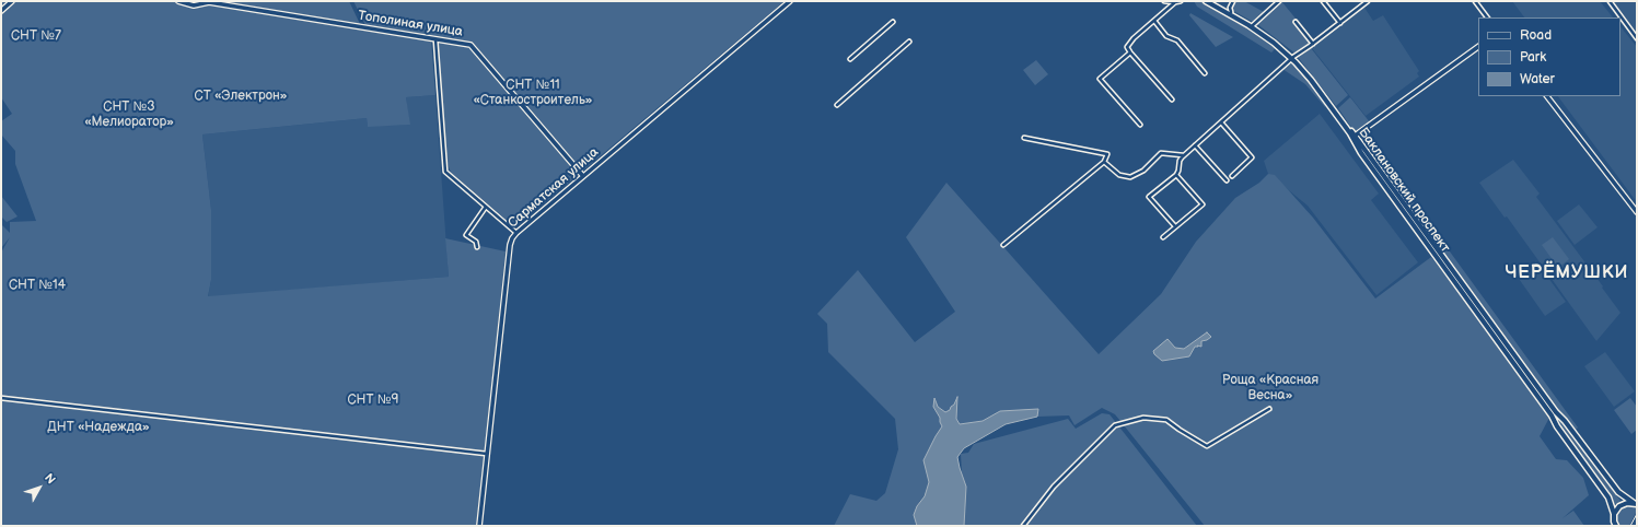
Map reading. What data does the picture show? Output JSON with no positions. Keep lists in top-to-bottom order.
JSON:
{
  "streets": {
    "main road": ["Тополиная улица", "Сарматская улица", "Баклановский проспект"]
  },
  "districts": ["ЧЕРЁМУШКИ"],
  "parks": [
    "СНТ №7",
    "СНТ №11 «Станкостроитель»",
    "СТ «Электрон»",
    "СНТ №3 «Мелиоратор»",
    "СНТ №14",
    "Роща «Красная Весна»",
    "СНТ №9",
    "ДНТ «Надежда»"
  ],
  "legend": ["Road", "Park", "Water"],
  "north": "top right"
}
